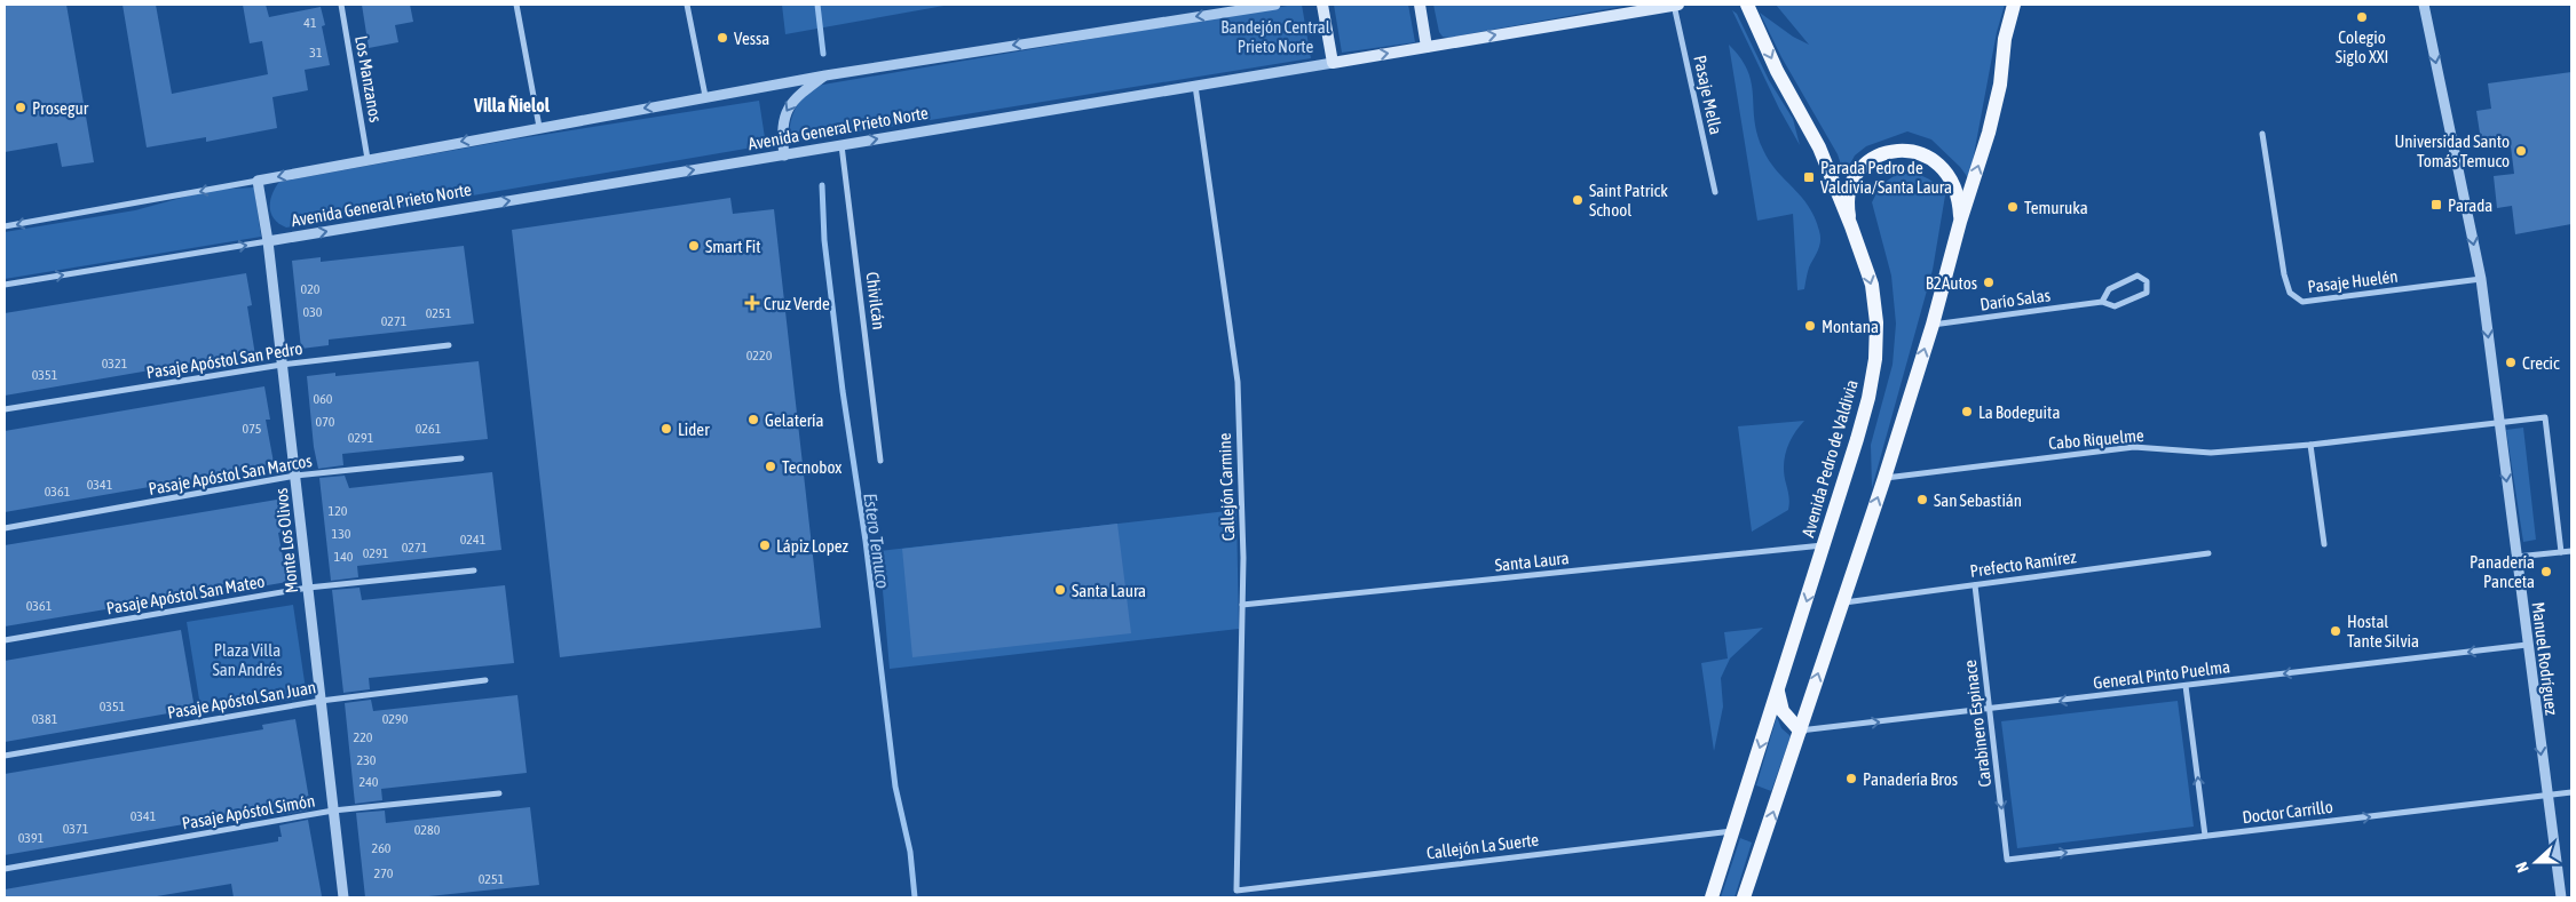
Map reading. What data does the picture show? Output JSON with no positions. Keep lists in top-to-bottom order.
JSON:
{
  "streets": {
    "main road": ["Avenida General Prieto Norte", "Avenida Pedro de Valdivia"],
    "street": [
      "Los Manzanos",
      "Pasaje Mella",
      "Pasaje Huelén",
      "Darío Salas",
      "Chivilcán",
      "Pasaje Apóstol San Pedro",
      "Cabo Riquelme",
      "Pasaje Apóstol San Marcos",
      "Callejón Carmine",
      "Monte Los Olivos",
      "Santa Laura",
      "Prefecto Ramírez",
      "Pasaje Apóstol San Mateo",
      "Manuel Rodríguez",
      "General Pinto Puelma",
      "Pasaje Apóstol San Juan",
      "Carabinero Espinace",
      "Pasaje Apóstol Simón",
      "Doctor Carrillo",
      "Callejón La Suerte"
    ]
  },
  "crossings": [
    ["Pasaje Mella", "Avenida General Prieto Norte"],
    ["Avenida General Prieto Norte", "Chivilcán"],
    ["Avenida General Prieto Norte", "Callejón Carmine"],
    ["Avenida General Prieto Norte", "Monte Los Olivos"],
    ["Pasaje Huelén", "Manuel Rodríguez"],
    ["Pasaje Apóstol San Pedro", "Monte Los Olivos"],
    ["Cabo Riquelme", "Manuel Rodríguez"],
    ["Avenida Pedro de Valdivia", "Santa Laura"],
    ["Avenida Pedro de Valdivia", "Callejón La Suerte"],
    ["Pasaje Apóstol San Marcos", "Monte Los Olivos"],
    ["Callejón Carmine", "Santa Laura"],
    ["Callejón Carmine", "Callejón La Suerte"],
    ["Monte Los Olivos", "Pasaje Apóstol San Mateo"],
    ["Monte Los Olivos", "Pasaje Apóstol San Juan"],
    ["Monte Los Olivos", "Pasaje Apóstol Simón"],
    ["Prefecto Ramírez", "Carabinero Espinace"],
    ["Manuel Rodríguez", "General Pinto Puelma"],
    ["Manuel Rodríguez", "Doctor Carrillo"],
    ["General Pinto Puelma", "Carabinero Espinace"],
    ["Carabinero Espinace", "Doctor Carrillo"]
  ],
  "one_way": [
    "Avenida General Prieto Norte",
    "Manuel Rodríguez",
    "Carabinero Espinace",
    "Doctor Carrillo"
  ],
  "districts": ["Villa Ñielol"],
  "water": ["Estero Temuco"],
  "parks": ["Bandejón Central Prieto Norte", "Plaza Villa San Andrés"],
  "places": {
    "other": [
      "Colegio Siglo XXI",
      "Vessa",
      "Prosegur",
      "Universidad Santo Tomás Temuco",
      "Saint Patrick School",
      "Temuruka",
      "Smart Fit",
      "B2Autos",
      "Montana",
      "Crecic",
      "La Bodeguita",
      "Gelatería",
      "Lider",
      "Tecnobox",
      "San Sebastián",
      "Lápiz Lopez",
      "Panadería Panceta",
      "Santa Laura",
      "Hostal Tante Silvia",
      "Panadería Bros"
    ],
    "transit": ["Parada Pedro de Valdivia/Santa Laura", "Parada"],
    "health": ["Cruz Verde"]
  },
  "house_numbers": [
    "41",
    "31",
    "020",
    "030",
    "0251",
    "0271",
    "0220",
    "0321",
    "0351",
    "060",
    "070",
    "075",
    "0261",
    "0291",
    "0341",
    "0361",
    "120",
    "130",
    "0241",
    "0271",
    "0291",
    "140",
    "0361",
    "0351",
    "0381",
    "0290",
    "220",
    "230",
    "240",
    "0341",
    "0371",
    "0280",
    "0391",
    "260",
    "270",
    "0251"
  ],
  "north": "left"
}
